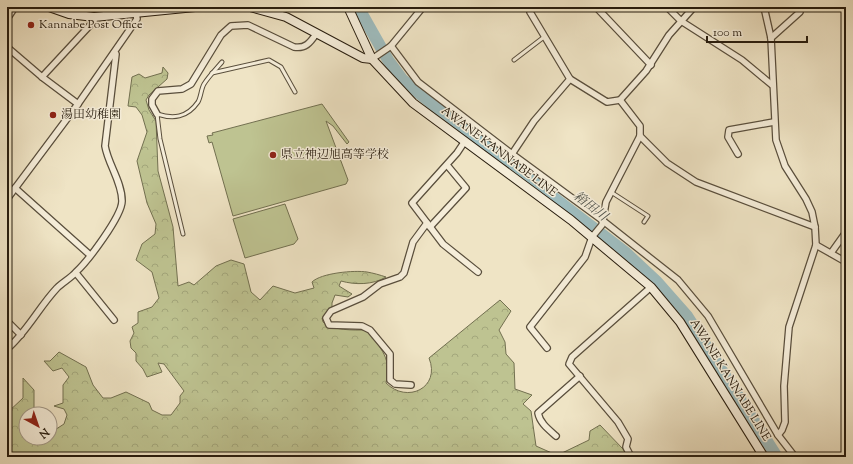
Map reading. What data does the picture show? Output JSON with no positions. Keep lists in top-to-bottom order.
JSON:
{
  "streets": {
    "main road": ["AWANE KANNABE LINE"]
  },
  "water": ["箱田川"],
  "places": ["Kannabe Post Office", "湯田幼稚園", "県立神辺旭高等学校"],
  "scale_bar": "100 m",
  "north": "bottom right"
}
